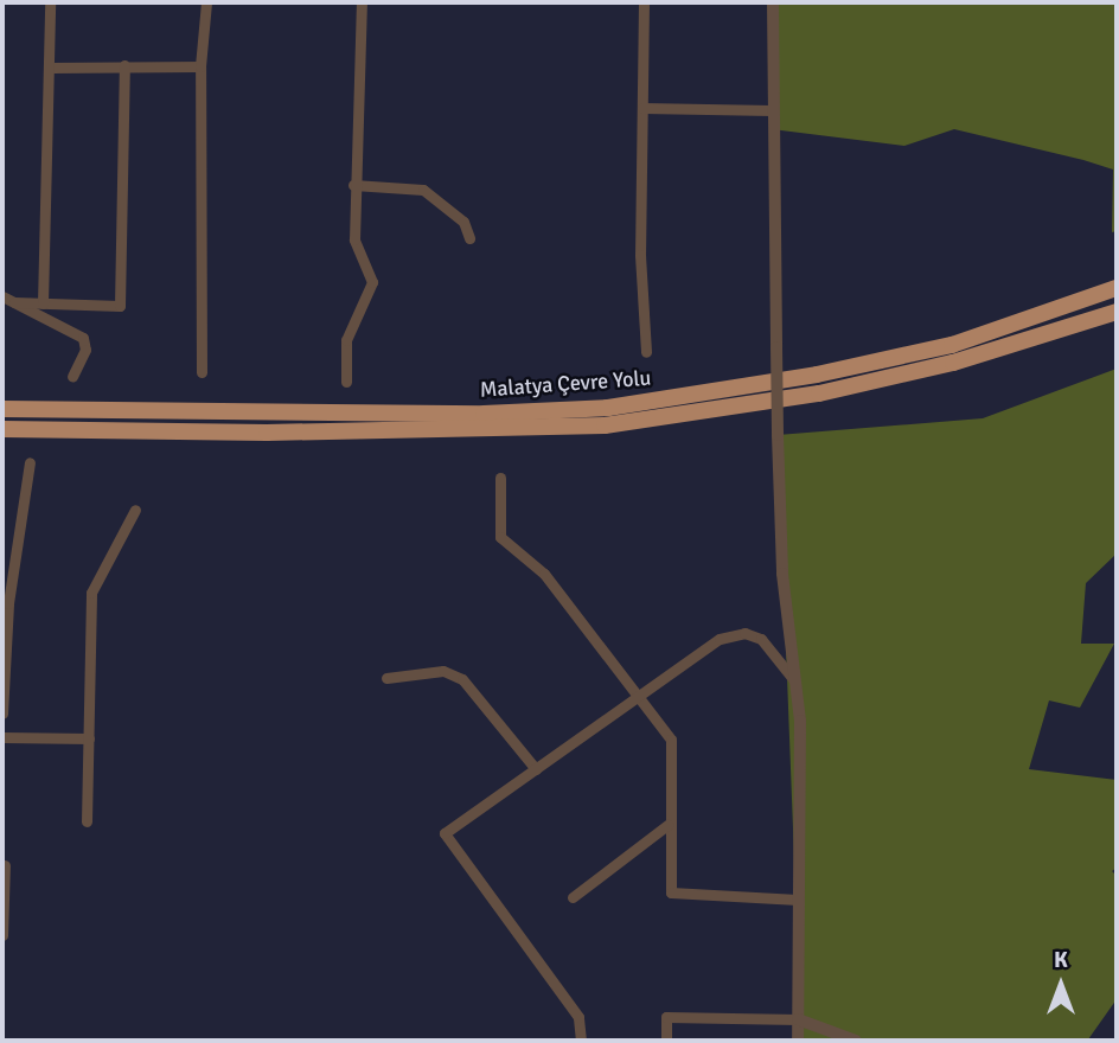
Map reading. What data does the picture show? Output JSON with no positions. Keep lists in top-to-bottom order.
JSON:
{
  "streets": {
    "highway": ["Malatya Çevre Yolu"]
  },
  "north": "top"
}
